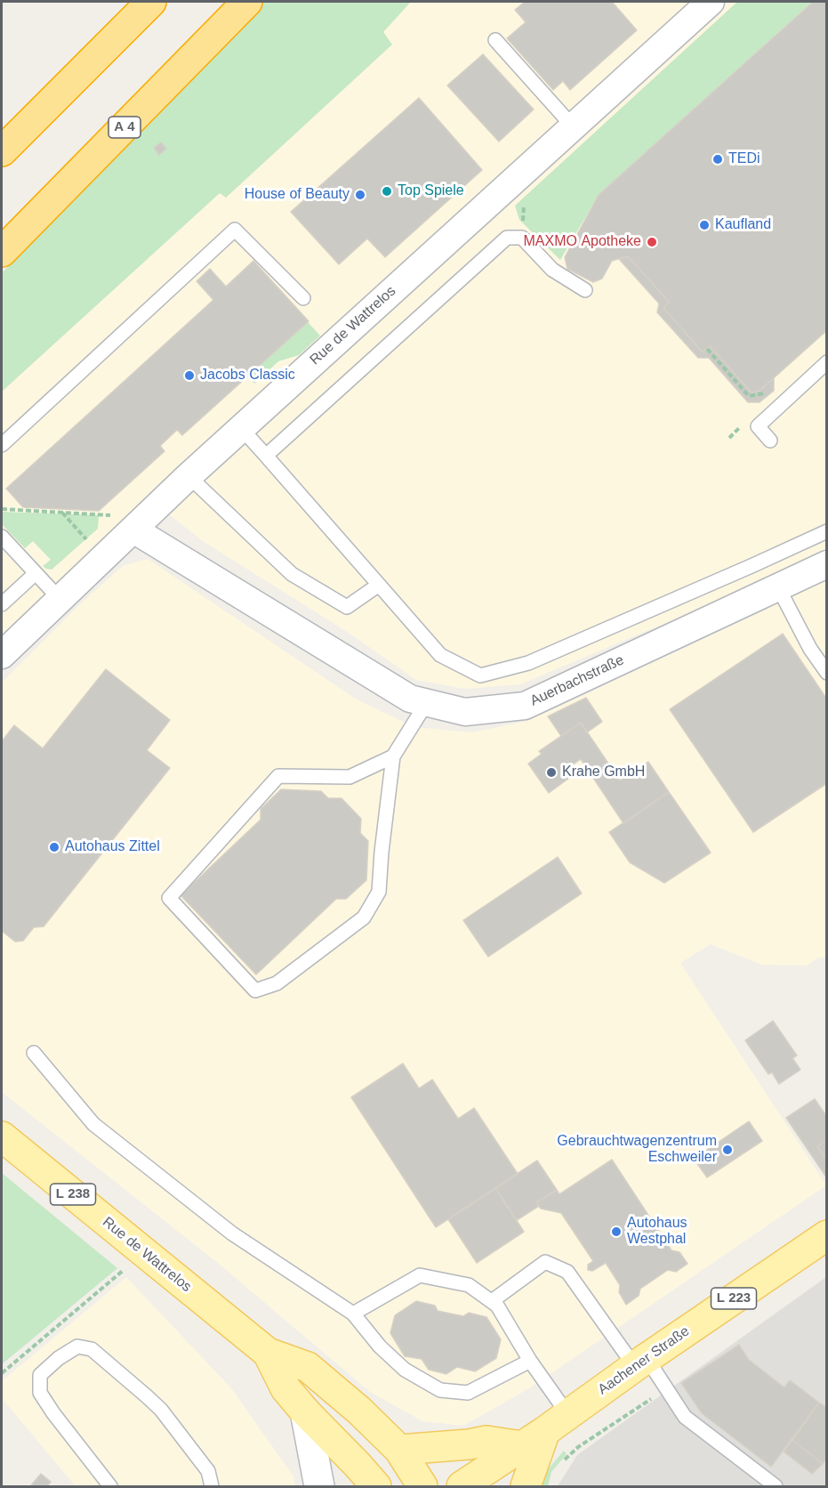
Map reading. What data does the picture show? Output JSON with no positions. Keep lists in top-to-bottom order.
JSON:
{
  "streets": {
    "highway": ["A 4"],
    "main road": [
      "Rue de Wattrelos",
      "L 238",
      "L 223",
      "Aachener Straße"
    ],
    "street": ["Auerbachstraße"]
  },
  "crossings": [
    ["Rue de Wattrelos", "Auerbachstraße"]
  ],
  "places": [
    "TEDi",
    "Top Spiele",
    "House of Beauty",
    "Kaufland",
    "MAXMO Apotheke",
    "Jacobs Classic",
    "Krahe GmbH",
    "Autohaus Zittel",
    "Gebrauchtwagenzentrum Eschweiler",
    "Autohaus Westphal"
  ]
}
